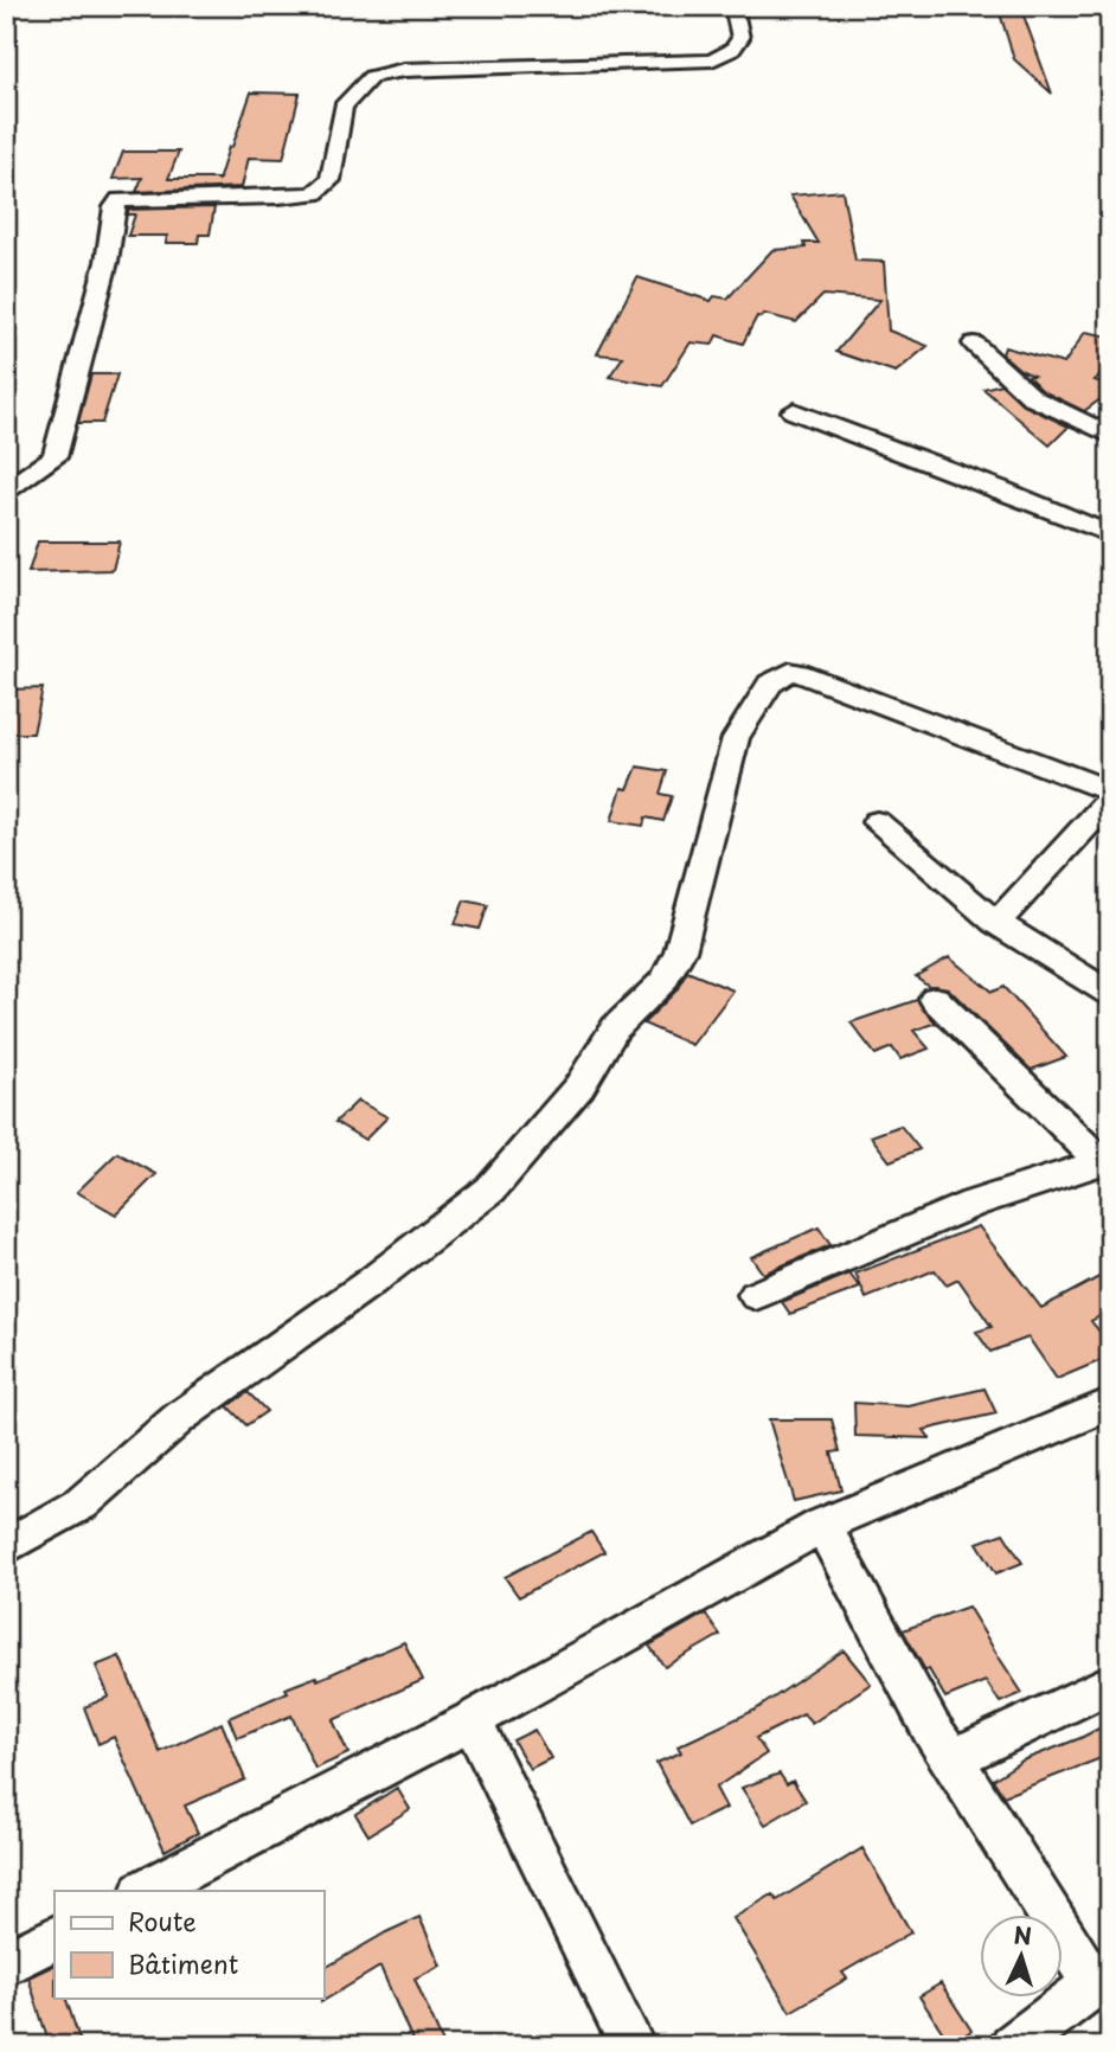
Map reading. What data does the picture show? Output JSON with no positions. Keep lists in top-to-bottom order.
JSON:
{
  "legend": ["Route", "Bâtiment"],
  "north": "top"
}
